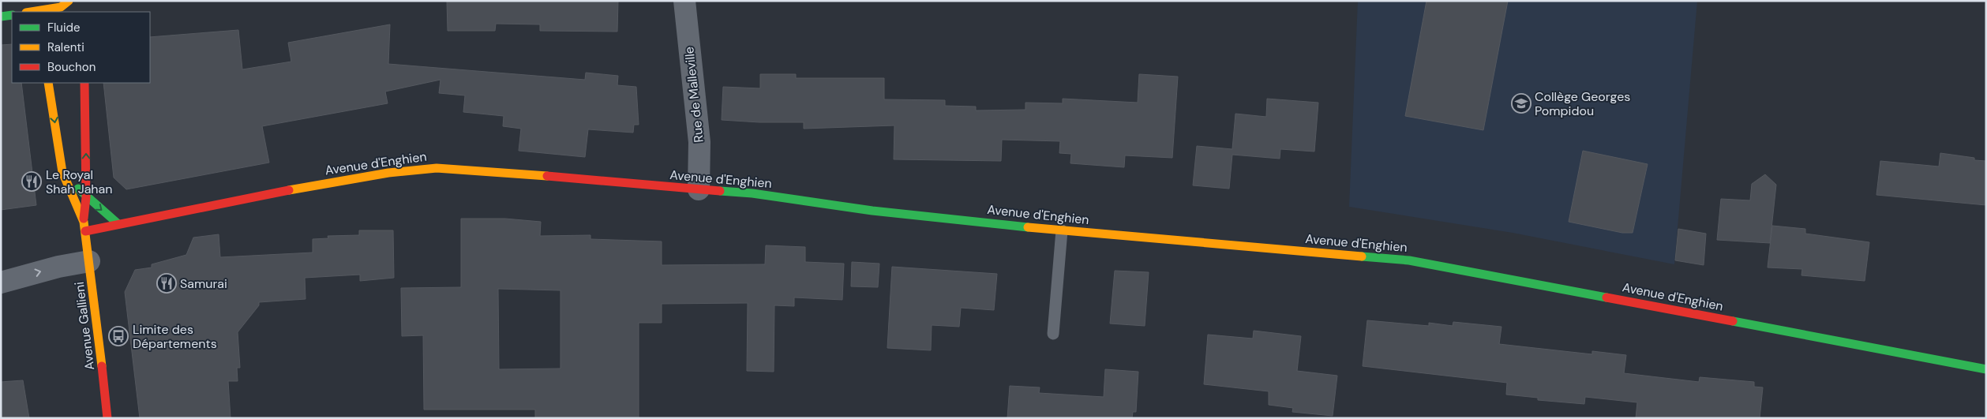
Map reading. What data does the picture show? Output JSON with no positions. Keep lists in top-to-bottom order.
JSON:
{
  "streets": {
    "main road": ["Avenue d'Enghien", "Avenue Gallieni"],
    "street": ["Rue de Malleville"]
  },
  "crossings": [
    ["Rue de Malleville", "Avenue d'Enghien"],
    ["Avenue d'Enghien", "Avenue Gallieni"]
  ],
  "places": {
    "school or university": ["Collège Georges Pompidou"],
    "restaurant": ["Le Royal Shah Jahan", "Samurai"],
    "bus stop": ["Limite des Départements"]
  },
  "legend": ["Fluide", "Ralenti", "Bouchon"]
}
